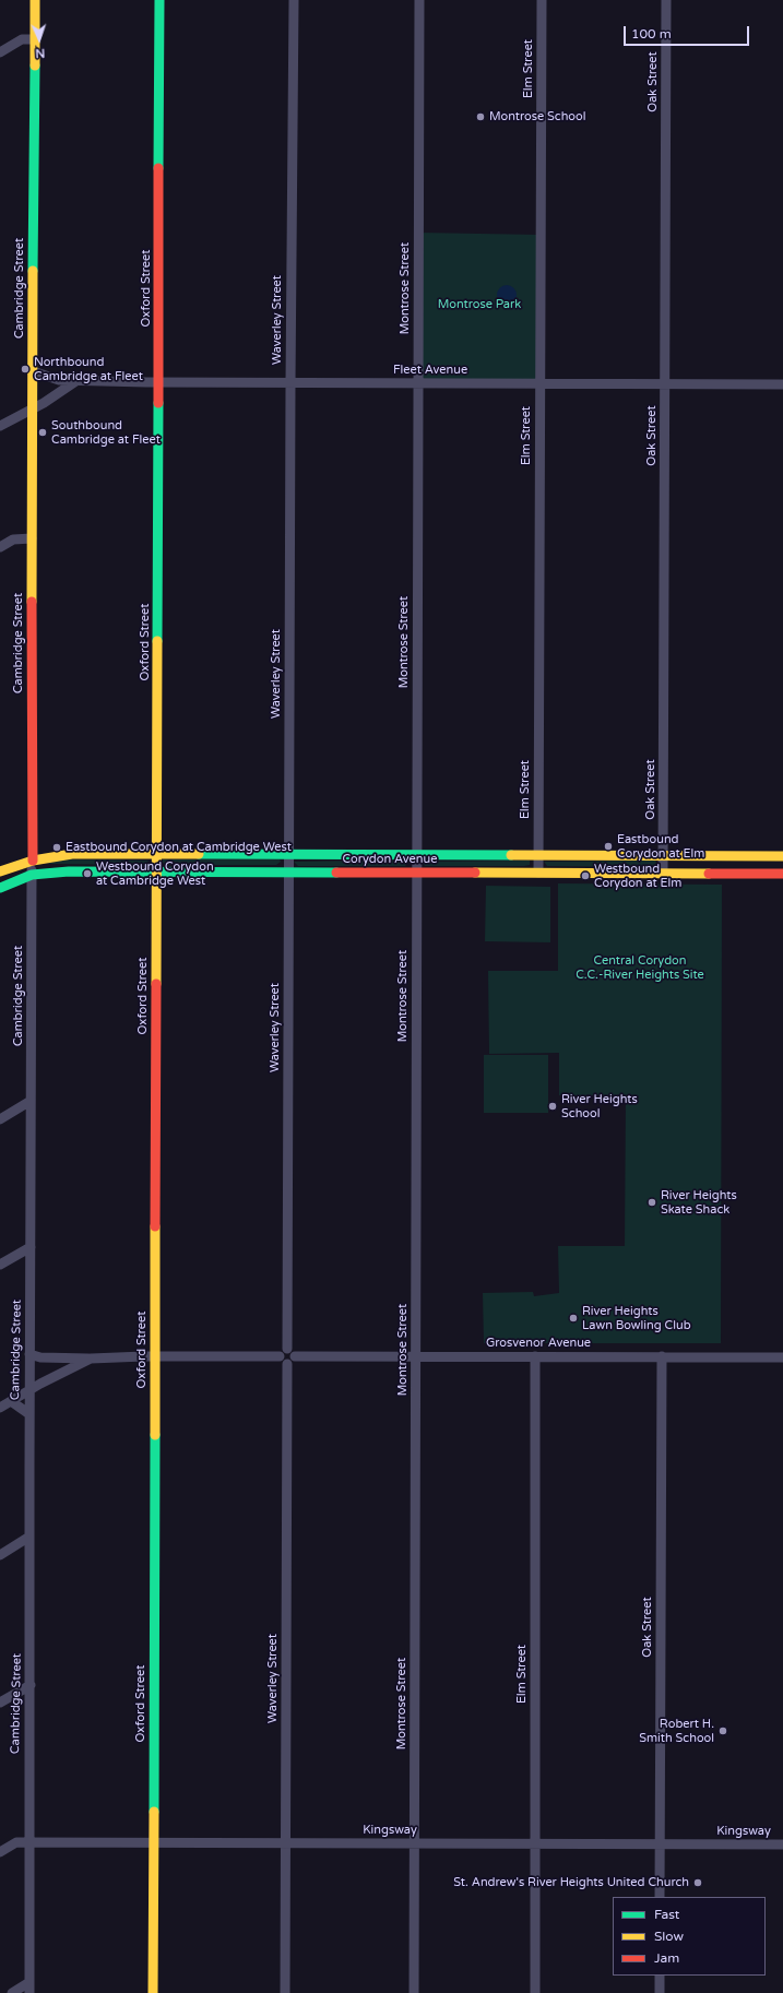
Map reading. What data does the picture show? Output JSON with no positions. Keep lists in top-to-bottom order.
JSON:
{
  "streets": {
    "street": [
      "Elm Street",
      "Oak Street",
      "Cambridge Street",
      "Oxford Street",
      "Montrose Street",
      "Waverley Street",
      "Fleet Avenue",
      "Corydon Avenue",
      "Grosvenor Avenue",
      "Kingsway"
    ]
  },
  "crossings": [
    ["Elm Street", "Fleet Avenue"],
    ["Elm Street", "Corydon Avenue"],
    ["Elm Street", "Grosvenor Avenue"],
    ["Elm Street", "Kingsway"],
    ["Oak Street", "Fleet Avenue"],
    ["Oak Street", "Corydon Avenue"],
    ["Oak Street", "Grosvenor Avenue"],
    ["Oak Street", "Kingsway"],
    ["Cambridge Street", "Fleet Avenue"],
    ["Cambridge Street", "Corydon Avenue"],
    ["Cambridge Street", "Kingsway"],
    ["Oxford Street", "Fleet Avenue"],
    ["Oxford Street", "Corydon Avenue"],
    ["Oxford Street", "Kingsway"],
    ["Montrose Street", "Fleet Avenue"],
    ["Montrose Street", "Corydon Avenue"],
    ["Montrose Street", "Grosvenor Avenue"],
    ["Montrose Street", "Kingsway"],
    ["Waverley Street", "Fleet Avenue"],
    ["Waverley Street", "Corydon Avenue"],
    ["Waverley Street", "Grosvenor Avenue"],
    ["Waverley Street", "Kingsway"]
  ],
  "parks": ["Montrose Park", "Central Corydon C.C.-River Heights Site"],
  "places": [
    "Montrose School",
    "Northbound Cambridge at Fleet",
    "Southbound Cambridge at Fleet",
    "Eastbound Corydon at Elm",
    "Eastbound Corydon at Cambridge West",
    "Westbound Corydon at Cambridge West",
    "Westbound Corydon at Elm",
    "River Heights School",
    "River Heights Skate Shack",
    "River Heights Lawn Bowling Club",
    "Robert H. Smith School",
    "St. Andrew's River Heights United Church"
  ],
  "legend": ["Fast", "Slow", "Jam"],
  "scale_bar": "100 m",
  "north": "bottom"
}
